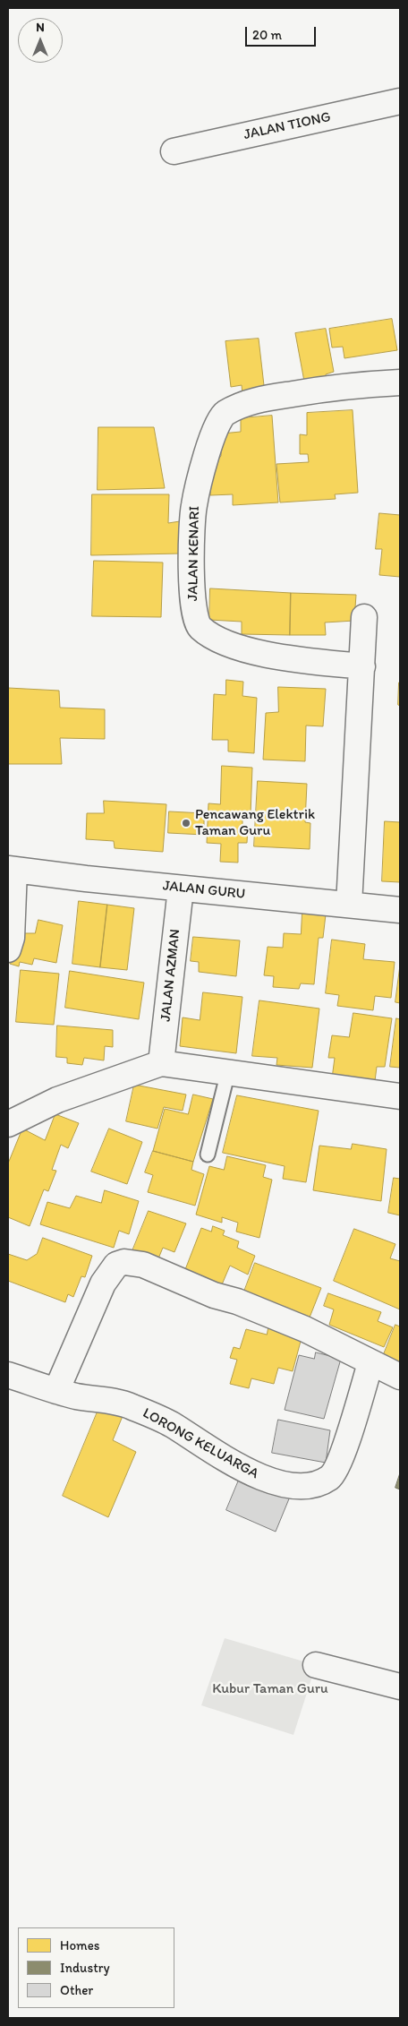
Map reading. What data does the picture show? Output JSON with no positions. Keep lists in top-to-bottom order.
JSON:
{
  "streets": {
    "street": [
      "JALAN TIONG",
      "JALAN KENARI",
      "JALAN GURU",
      "JALAN AZMAN",
      "LORONG KELUARGA"
    ]
  },
  "crossings": [
    ["JALAN GURU", "JALAN AZMAN"]
  ],
  "parks": ["Kubur Taman Guru"],
  "places": ["Pencawang Elektrik Taman Guru"],
  "legend": ["Homes", "Industry", "Other"],
  "scale_bar": "20 m",
  "north": "top"
}
